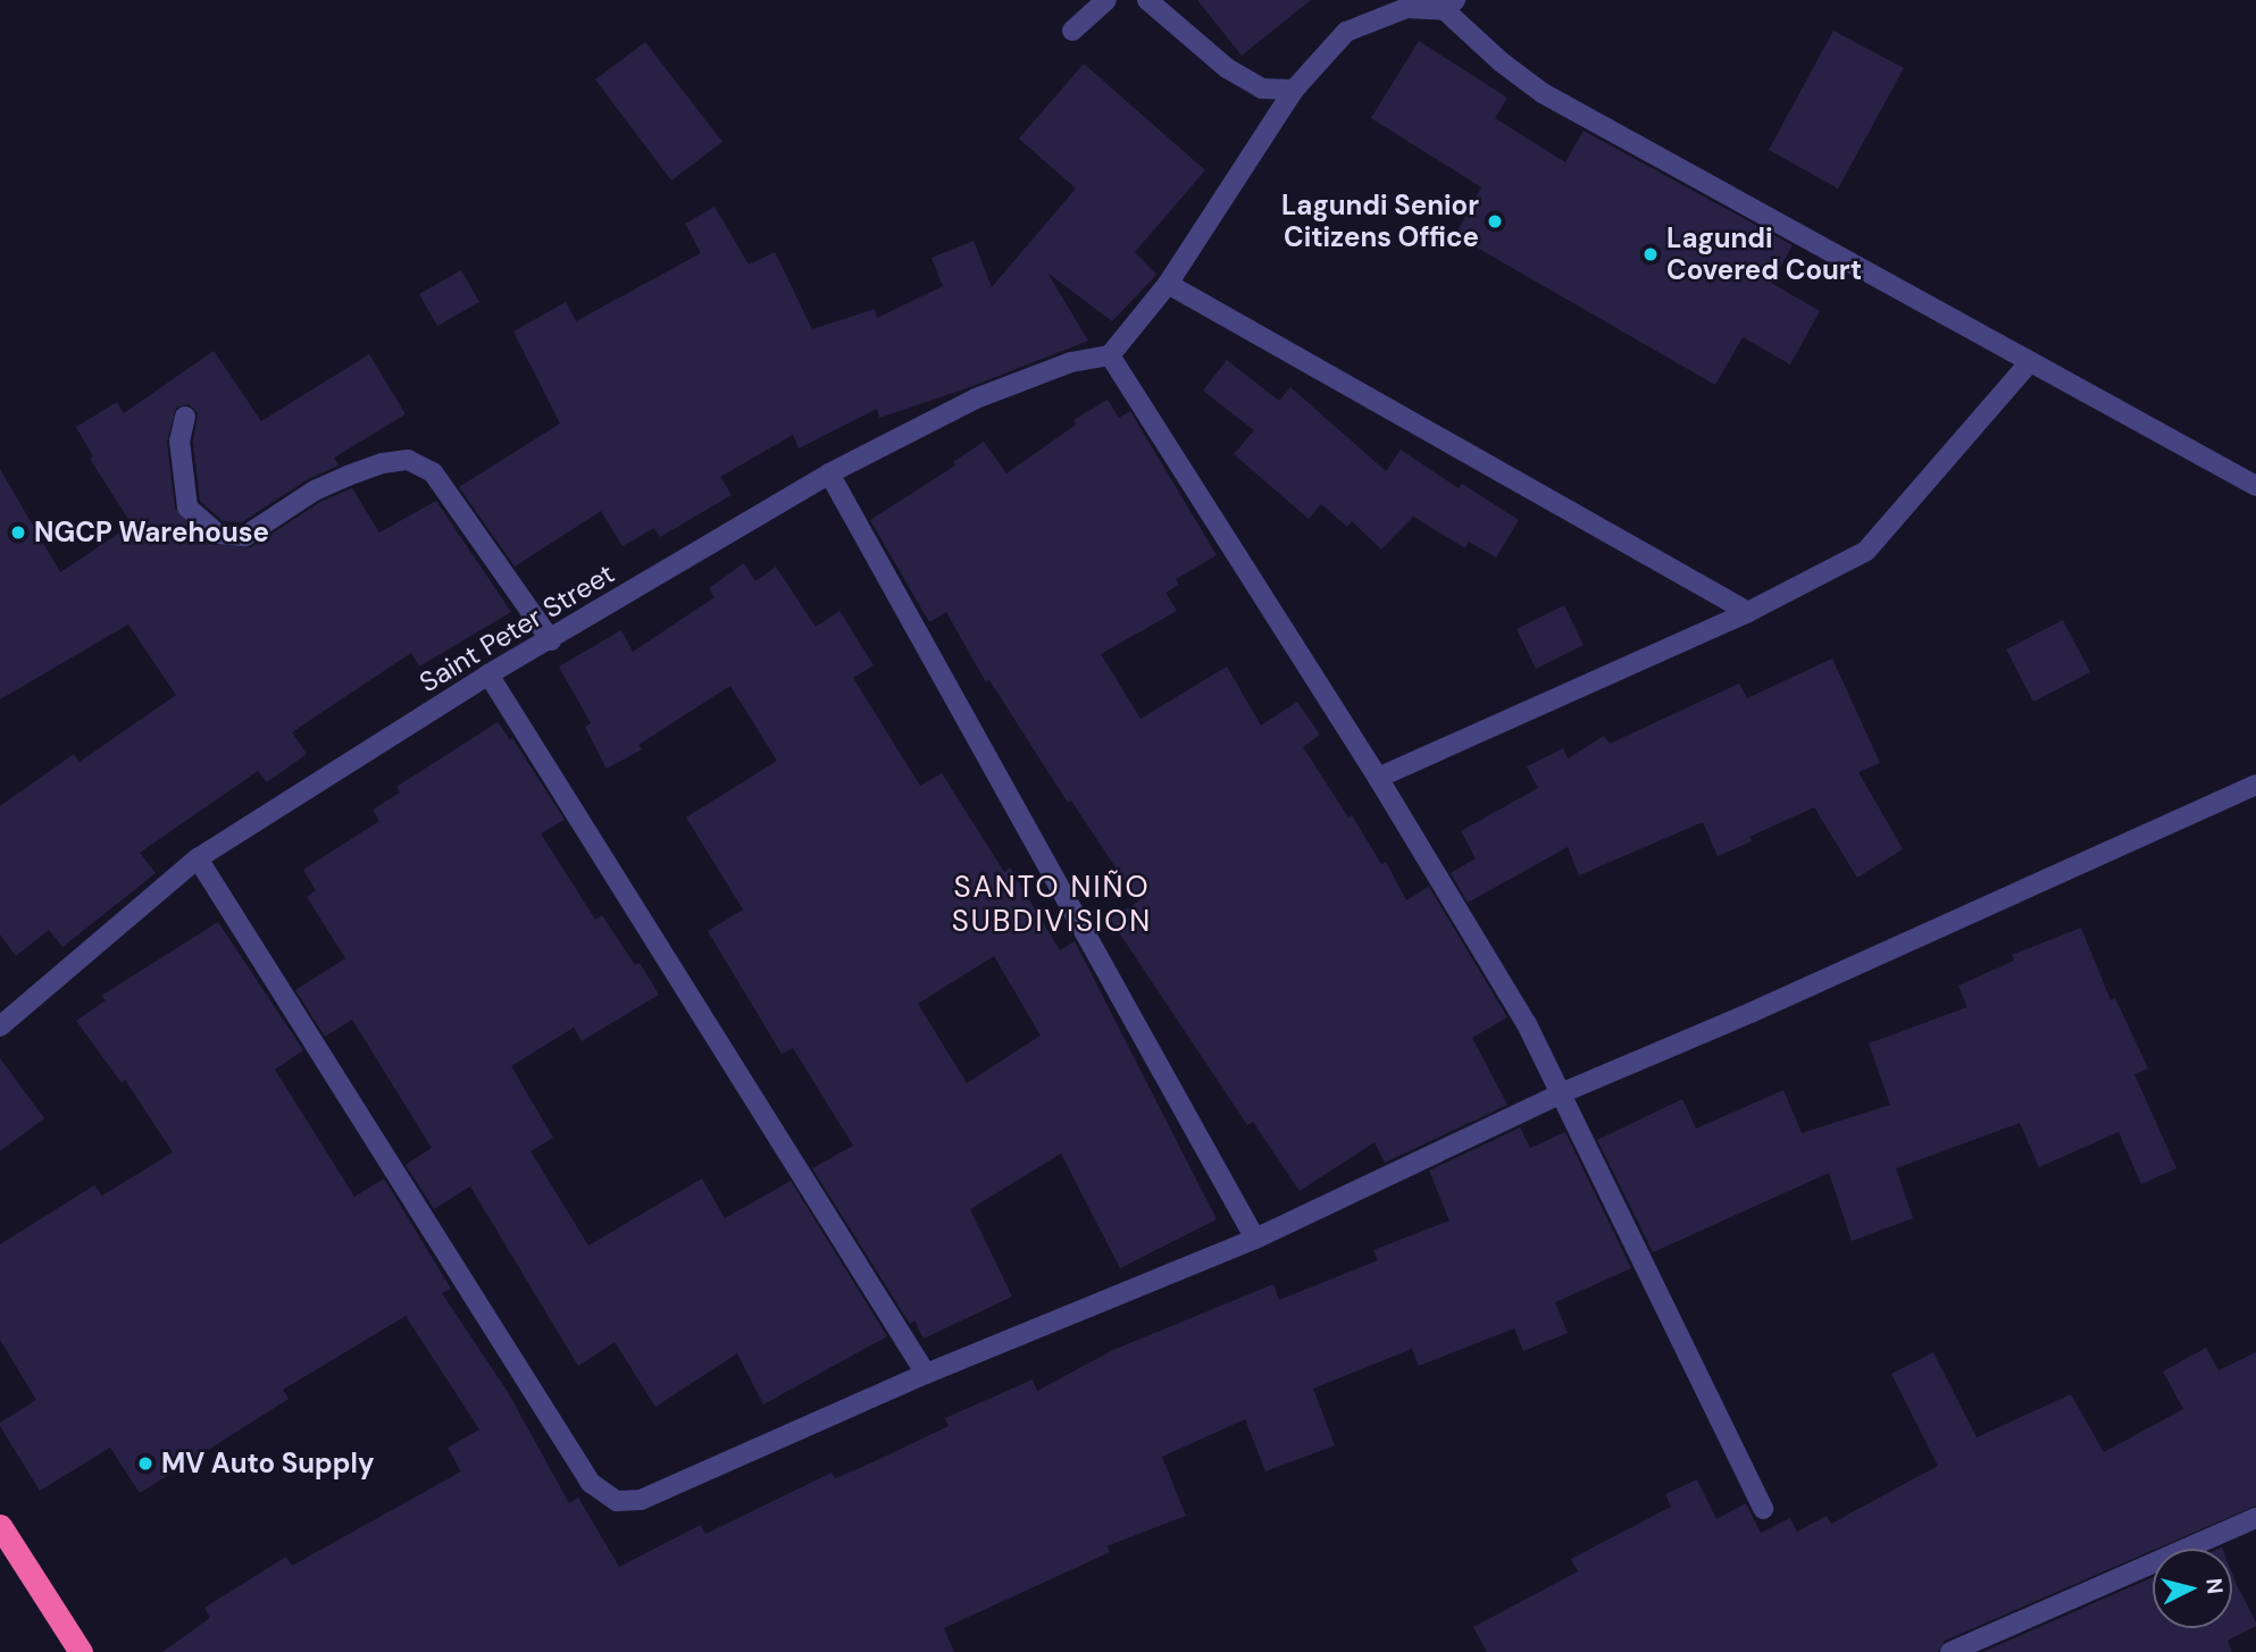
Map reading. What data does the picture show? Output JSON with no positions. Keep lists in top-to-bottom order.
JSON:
{
  "streets": {
    "street": ["Saint Peter Street"]
  },
  "districts": ["SANTO NIÑO SUBDIVISION"],
  "places": [
    "Lagundi Senior Citizens Office",
    "Lagundi Covered Court",
    "NGCP Warehouse",
    "MV Auto Supply"
  ],
  "north": "right"
}
